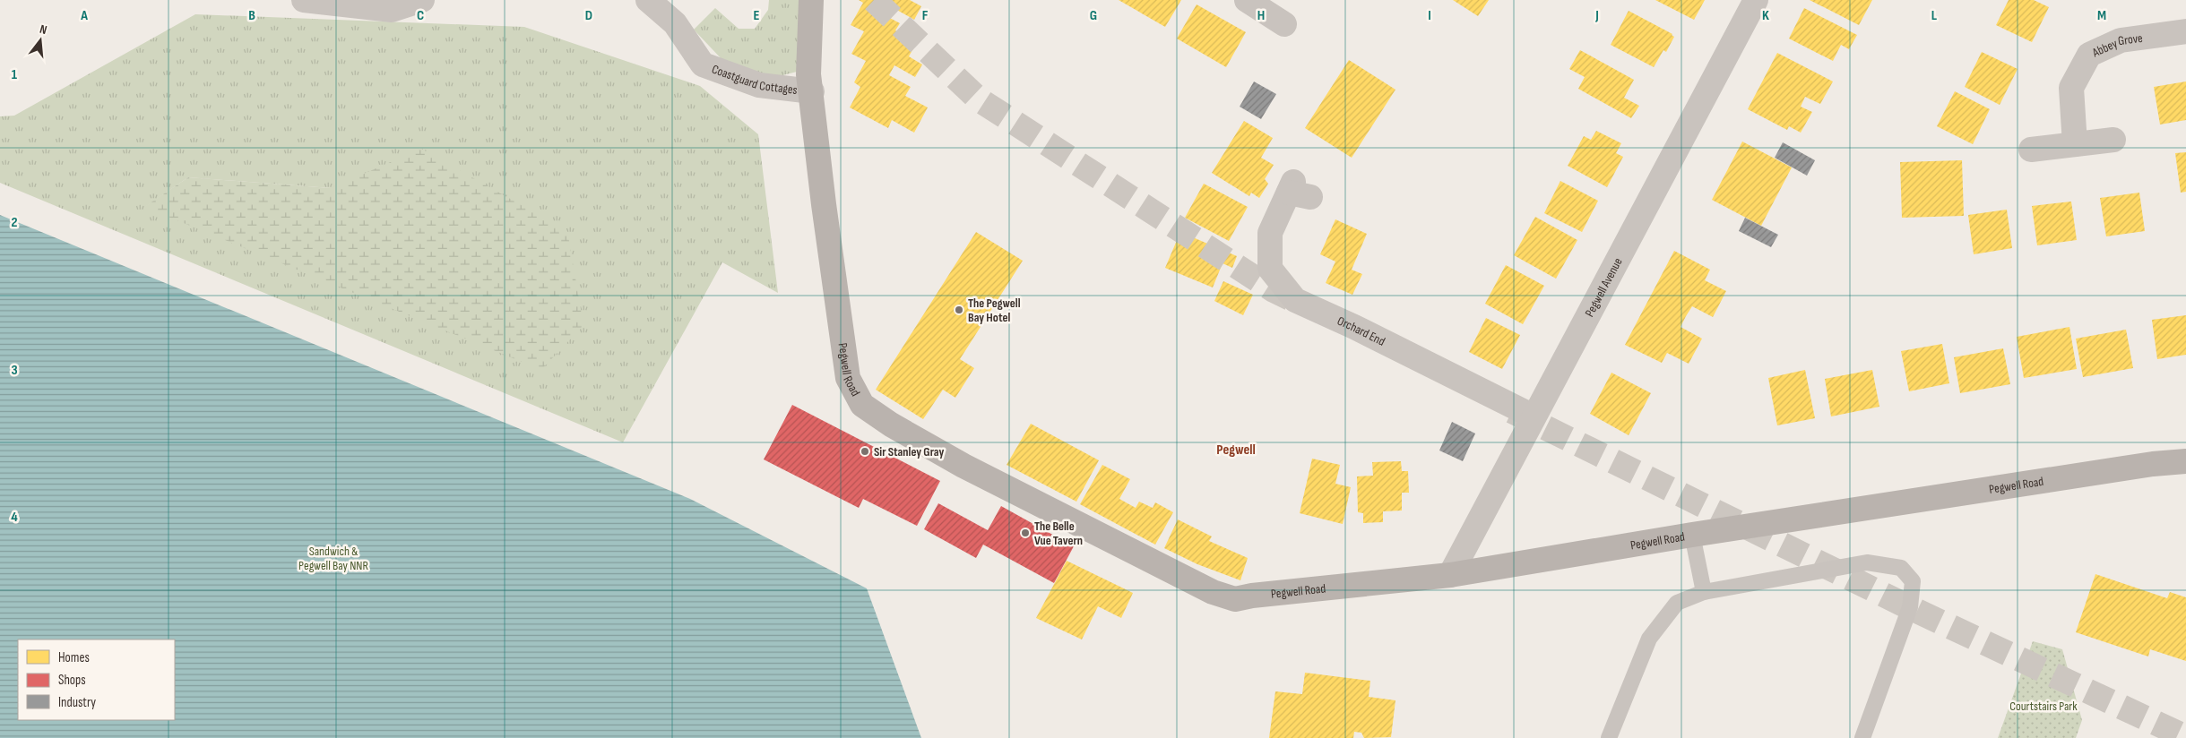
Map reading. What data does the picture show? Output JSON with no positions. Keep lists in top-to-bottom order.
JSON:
{
  "streets": {
    "street": [
      "Abbey Grove",
      "Coastguard Cottages",
      "Pegwell Avenue",
      "Orchard End",
      "Pegwell Road"
    ]
  },
  "crossings": [
    ["Coastguard Cottages", "Pegwell Road"],
    ["Pegwell Avenue", "Orchard End"],
    ["Pegwell Avenue", "Pegwell Road"]
  ],
  "districts": ["Pegwell"],
  "parks": ["Sandwich & Pegwell Bay NNR", "Courtstairs Park"],
  "places": ["The Pegwell Bay Hotel", "Sir Stanley Gray", "The Belle Vue Tavern"],
  "legend": ["Homes", "Shops", "Industry"],
  "north": "top",
  "grid": {
    "columns": [
      "A",
      "B",
      "C",
      "D",
      "E",
      "F",
      "G",
      "H",
      "I",
      "J",
      "K",
      "L",
      "M"
    ],
    "rows": [
      "1",
      "2",
      "3",
      "4"
    ]
  }
}
